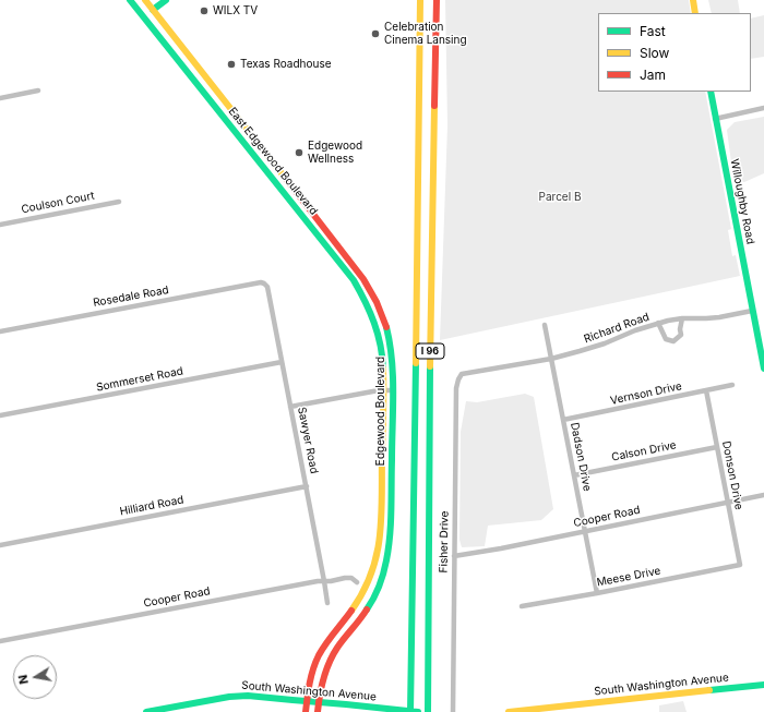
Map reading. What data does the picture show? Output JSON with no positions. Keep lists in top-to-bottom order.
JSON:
{
  "streets": {
    "main road": [
      "East Edgewood Boulevard",
      "Willoughby Road",
      "I 96",
      "Edgewood Boulevard",
      "South Washington Avenue"
    ],
    "street": [
      "Coulson Court",
      "Rosedale Road",
      "Richard Road",
      "Sommerset Road",
      "Vernson Drive",
      "Sawyer Road",
      "Calson Drive",
      "Dadson Drive",
      "Donson Drive",
      "Hilliard Road",
      "Cooper Road",
      "Fisher Drive",
      "Meese Drive"
    ]
  },
  "crossings": [
    ["East Edgewood Boulevard", "South Washington Avenue"],
    ["Willoughby Road", "Richard Road"],
    ["Rosedale Road", "Sawyer Road"],
    ["Richard Road", "Dadson Drive"],
    ["Richard Road", "Fisher Drive"],
    ["Sommerset Road", "Sawyer Road"],
    ["Vernson Drive", "Dadson Drive"],
    ["Vernson Drive", "Donson Drive"],
    ["Edgewood Boulevard", "South Washington Avenue"],
    ["Sawyer Road", "Hilliard Road"],
    ["Sawyer Road", "Cooper Road"],
    ["Calson Drive", "Dadson Drive"],
    ["Calson Drive", "Donson Drive"],
    ["Dadson Drive", "Cooper Road"],
    ["Dadson Drive", "Meese Drive"],
    ["Donson Drive", "Cooper Road"],
    ["Donson Drive", "Meese Drive"],
    ["Cooper Road", "Fisher Drive"]
  ],
  "parks": ["Parcel B"],
  "places": [
    "WILX TV",
    "Celebration Cinema Lansing",
    "Texas Roadhouse",
    "Edgewood Wellness"
  ],
  "legend": ["Fast", "Slow", "Jam"],
  "north": "left"
}
